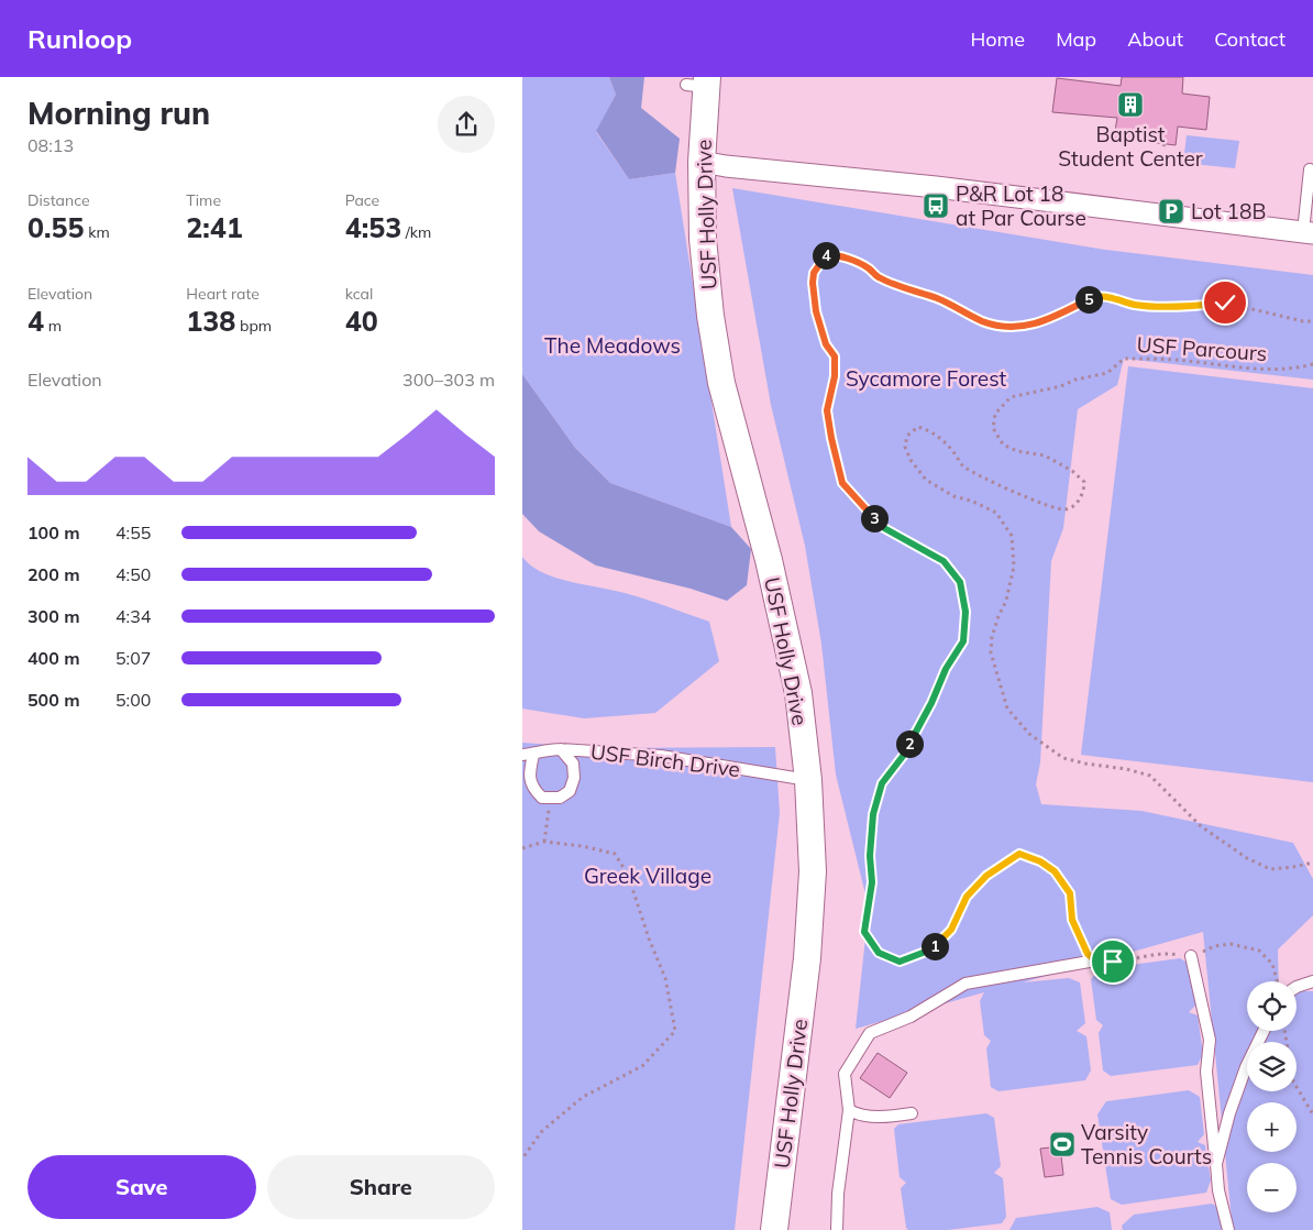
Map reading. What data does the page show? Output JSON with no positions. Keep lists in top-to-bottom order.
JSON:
{
  "streets": {
    "street": ["USF Holly Drive"],
    "lane": ["USF Birch Drive"],
    "path": ["USF Parcours"]
  },
  "crossings": [
    ["USF Holly Drive", "USF Birch Drive"]
  ],
  "parks": ["The Meadows", "Sycamore Forest", "Greek Village"],
  "places": {
    "building": ["Baptist Student Center"],
    "bus stop": ["P&R Lot 18 at Par Course"],
    "parking": ["Lot 18B"],
    "sports": ["Varsity Tennis Courts"]
  },
  "page": {
    "header": "Runloop",
    "nav": [
      "Home",
      "Map",
      "About",
      "Contact"
    ],
    "heading": ["Morning run", "08:13"],
    "stats": [
      ["Distance", "0.55 km"],
      ["Time", "2:41"],
      ["Pace", "4:53 /km"],
      ["Elevation", "4 m"],
      ["Heart rate", "138 bpm"],
      ["kcal", "40"]
    ],
    "pins": [
      "4",
      "5",
      "3",
      "2",
      "1"
    ],
    "chart": ["Elevation", "300–303 m"],
    "list": [
      {
        "name": "100 m",
        "note": "4:55"
      },
      {
        "name": "200 m",
        "note": "4:50"
      },
      {
        "name": "300 m",
        "note": "4:34"
      },
      {
        "name": "400 m",
        "note": "5:07"
      },
      {
        "name": "500 m",
        "note": "5:00"
      }
    ],
    "map_buttons": ["+", "−"],
    "buttons": ["Save", "Share"]
  }
}
